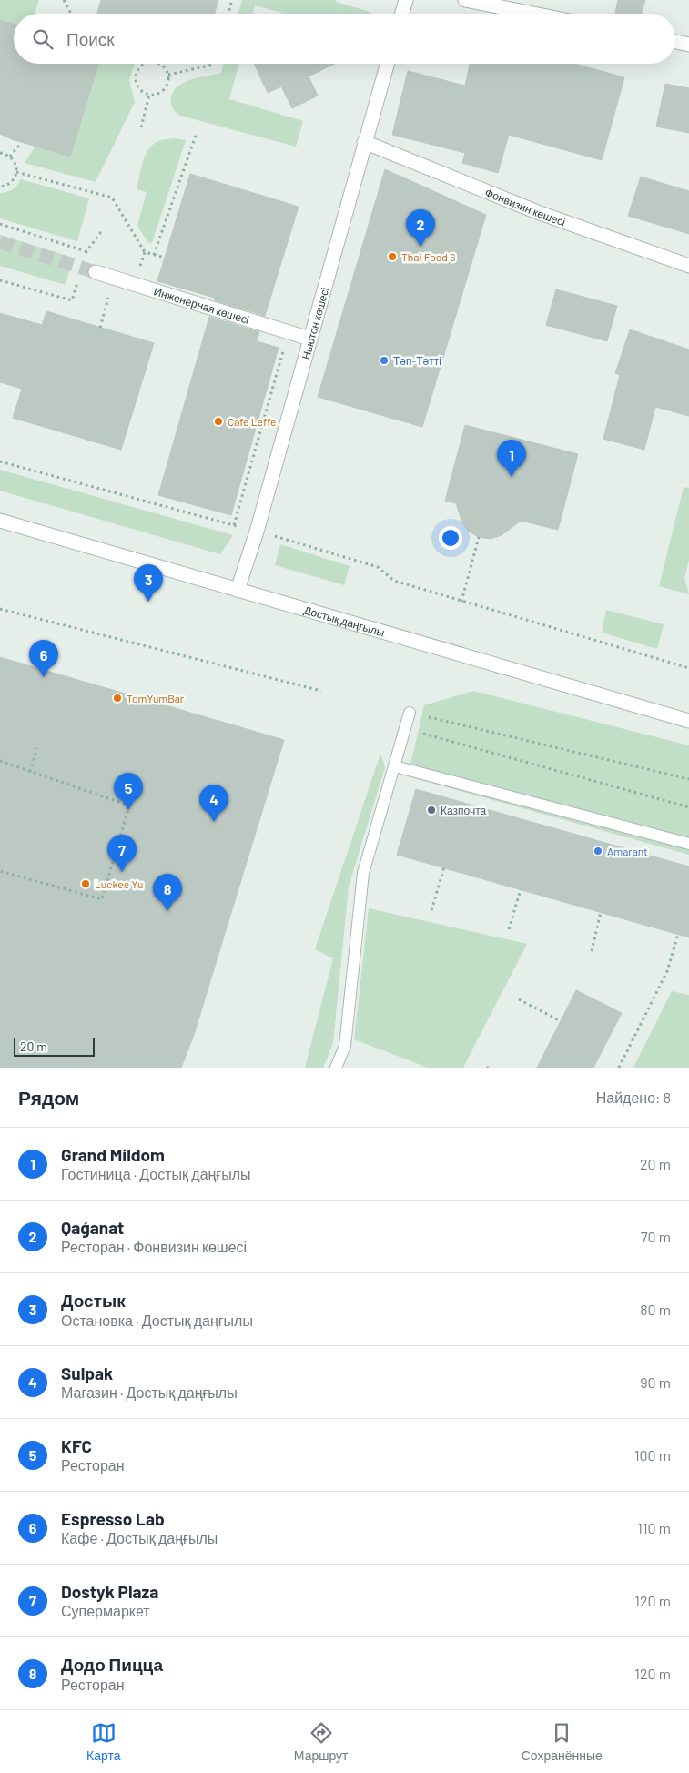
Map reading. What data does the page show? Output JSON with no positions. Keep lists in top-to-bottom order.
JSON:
{
  "streets": {
    "street": [
      "Фонвизин көшесі",
      "Инженерная көшесі",
      "Ньютон көшесі",
      "Достық даңғылы"
    ]
  },
  "crossings": [
    ["Фонвизин көшесі", "Ньютон көшесі"],
    ["Инженерная көшесі", "Ньютон көшесі"],
    ["Ньютон көшесі", "Достық даңғылы"]
  ],
  "places": [
    "Thai Food 6",
    "Тәп-Тәтті",
    "Cafe Leffe",
    "TomYumBar",
    "Казпочта",
    "Amarant",
    "Luckee Yu"
  ],
  "scale_bar": "20 m",
  "page": {
    "search": "Поиск",
    "pins": [
      "2",
      "1",
      "3",
      "6",
      "5",
      "4",
      "7",
      "8"
    ],
    "scale": "20 m",
    "heading": ["Рядом", "Найдено: 8"],
    "list": [
      {
        "mark": "1",
        "name": "Grand Mildom",
        "note": "Гостиница · Достық даңғылы",
        "value": "20 m"
      },
      {
        "mark": "2",
        "name": "Qaģanat",
        "note": "Ресторан · Фонвизин көшесі",
        "value": "70 m"
      },
      {
        "mark": "3",
        "name": "Достык",
        "note": "Остановка · Достық даңғылы",
        "value": "80 m"
      },
      {
        "mark": "4",
        "name": "Sulpak",
        "note": "Магазин · Достық даңғылы",
        "value": "90 m"
      },
      {
        "mark": "5",
        "name": "KFC",
        "note": "Ресторан",
        "value": "100 m"
      },
      {
        "mark": "6",
        "name": "Espresso Lab",
        "note": "Кафе · Достық даңғылы",
        "value": "110 m"
      },
      {
        "mark": "7",
        "name": "Dostyk Plaza",
        "note": "Супермаркет",
        "value": "120 m"
      },
      {
        "mark": "8",
        "name": "Додо Пицца",
        "note": "Ресторан",
        "value": "120 m"
      }
    ],
    "nav": ["Карта", "Маршрут", "Сохранённые"]
  }
}
